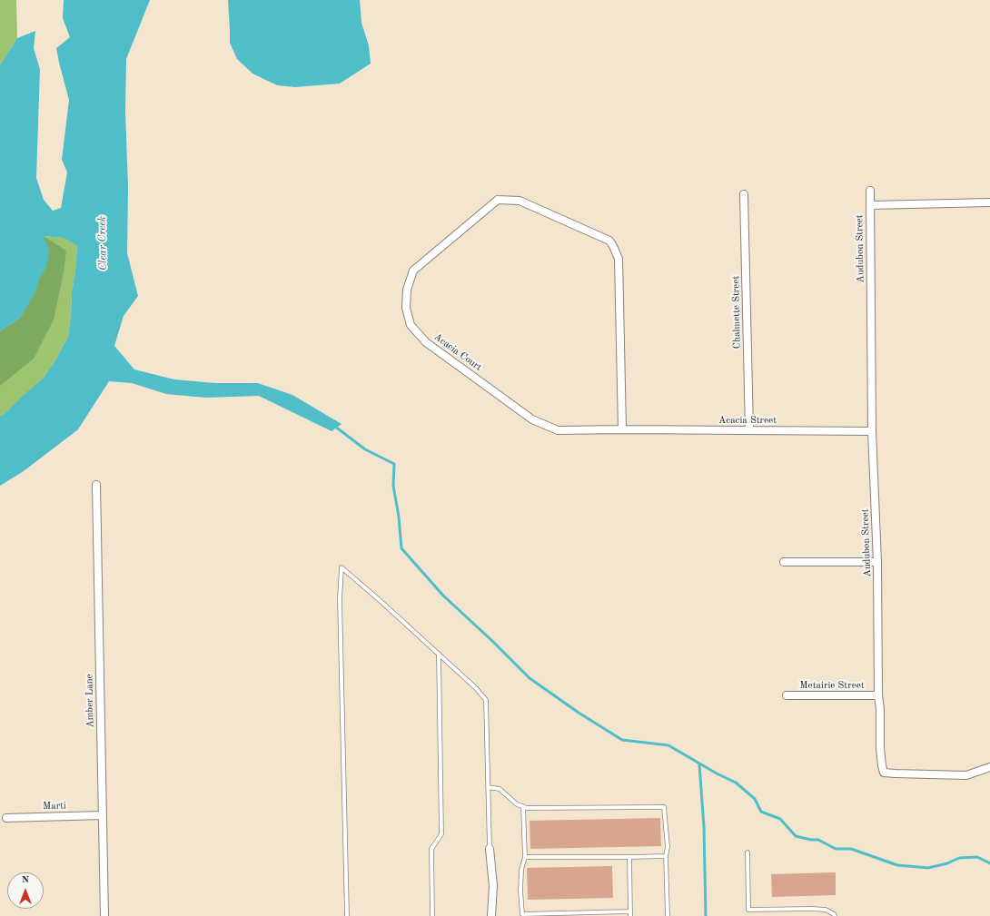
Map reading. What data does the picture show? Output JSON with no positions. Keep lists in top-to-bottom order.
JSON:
{
  "streets": {
    "street": [
      "Audubon Street",
      "Chalmette Street",
      "Acacia Court",
      "Acacia Street",
      "Metairie Street",
      "Amber Lane",
      "Marti"
    ]
  },
  "crossings": [
    ["Audubon Street", "Acacia Street"],
    ["Audubon Street", "Metairie Street"],
    ["Chalmette Street", "Acacia Street"],
    ["Acacia Court", "Acacia Street"],
    ["Amber Lane", "Marti"]
  ],
  "water": ["Clear Creek"],
  "north": "top"
}
